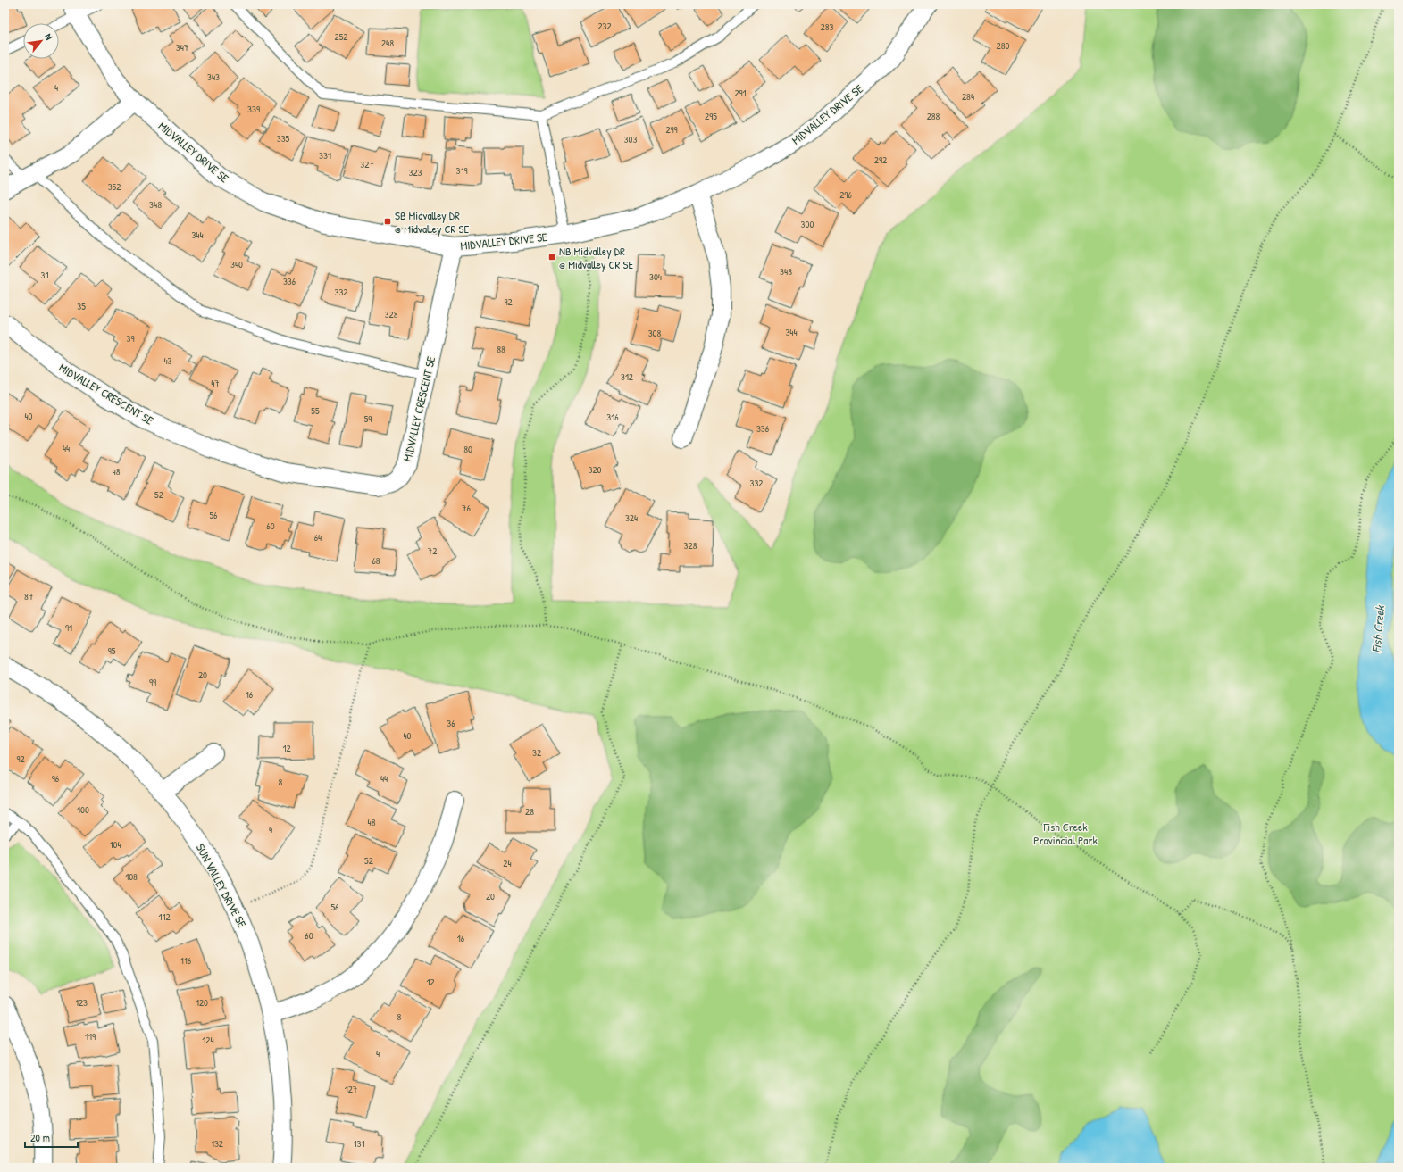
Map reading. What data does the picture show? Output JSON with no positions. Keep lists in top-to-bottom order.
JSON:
{
  "streets": {
    "street": ["MIDVALLEY DRIVE SE", "MIDVALLEY CRESCENT SE", "SUN VALLEY DRIVE SE"]
  },
  "crossings": [
    ["MIDVALLEY DRIVE SE", "MIDVALLEY CRESCENT SE"]
  ],
  "water": ["Fish Creek"],
  "parks": ["Fish Creek Provincial Park"],
  "places": {
    "transit": ["SB Midvalley DR @ Midvalley CR SE", "NB Midvalley DR @ Midvalley CR SE"]
  },
  "house_numbers": [
    "232",
    "283",
    "252",
    "248",
    "280",
    "347",
    "343",
    "4",
    "291",
    "284",
    "339",
    "295",
    "288",
    "299",
    "335",
    "303",
    "331",
    "292",
    "327",
    "319",
    "323",
    "352",
    "296",
    "348",
    "300",
    "344",
    "340",
    "348",
    "31",
    "304",
    "336",
    "332",
    "92",
    "35",
    "328",
    "344",
    "308",
    "39",
    "88",
    "43",
    "312",
    "47",
    "55",
    "40",
    "316",
    "59",
    "336",
    "44",
    "80",
    "320",
    "48",
    "332",
    "52",
    "76",
    "56",
    "324",
    "60",
    "64",
    "328",
    "72",
    "68",
    "87",
    "91",
    "95",
    "20",
    "99",
    "16",
    "36",
    "40",
    "12",
    "32",
    "92",
    "96",
    "44",
    "8",
    "100",
    "28",
    "48",
    "4",
    "104",
    "52",
    "24",
    "108",
    "20",
    "56",
    "112",
    "60",
    "16",
    "116",
    "12",
    "123",
    "120",
    "8",
    "119",
    "124",
    "4",
    "127",
    "132",
    "131"
  ],
  "scale_bar": "20 m",
  "north": "top right"
}
